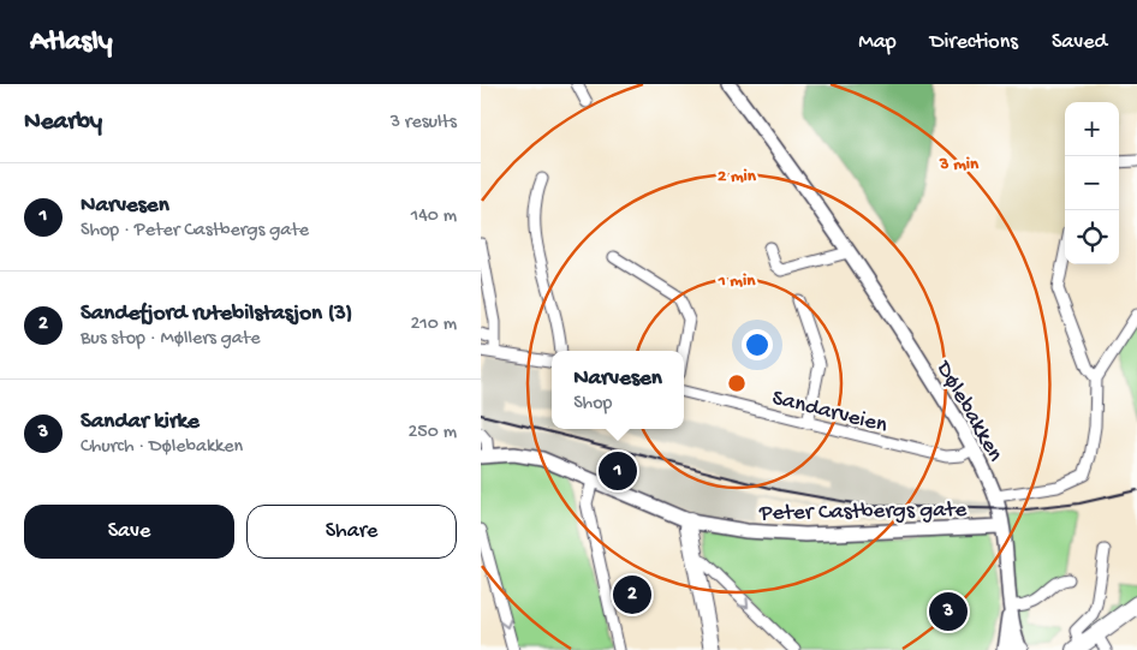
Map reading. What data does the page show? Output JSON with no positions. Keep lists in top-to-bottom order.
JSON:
{
  "streets": {
    "main road": ["Dølebakken", "Peter Castbergs gate"],
    "street": ["Sandarveien"]
  },
  "crossings": [
    ["Sandarveien", "Dølebakken"],
    ["Dølebakken", "Peter Castbergs gate"]
  ],
  "page": {
    "header": "Atlasly",
    "nav": ["Map", "Directions", "Saved"],
    "heading": ["Nearby", "3 results"],
    "map_buttons": ["+", "−"],
    "list": [
      {
        "mark": "1",
        "name": "Narvesen",
        "note": "Shop · Peter Castbergs gate",
        "value": "140 m"
      },
      {
        "mark": "2",
        "name": "Sandefjord rutebilstasjon (3)",
        "note": "Bus stop · Møllers gate",
        "value": "210 m"
      },
      {
        "mark": "3",
        "name": "Sandar kirke",
        "note": "Church · Dølebakken",
        "value": "250 m"
      }
    ],
    "popup": ["Narvesen", "Shop"],
    "pins": ["1", "2", "3"],
    "buttons": ["Save", "Share"]
  },
  "rings": ["3 min", "2 min", "1 min"]
}
